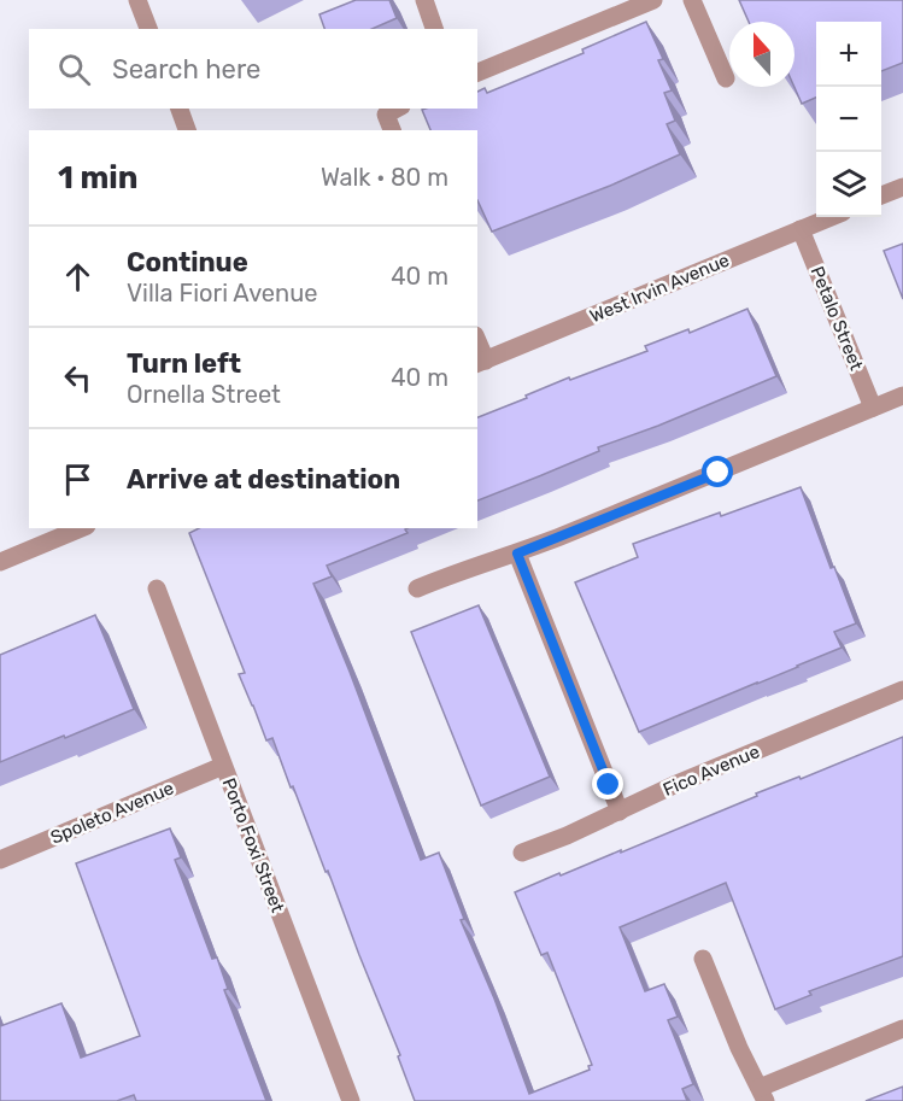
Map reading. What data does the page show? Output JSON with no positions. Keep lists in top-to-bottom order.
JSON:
{
  "streets": {
    "street": [
      "West Irvin Avenue",
      "Petalo Street",
      "Fico Avenue",
      "Spoleto Avenue",
      "Porto Foxi Street"
    ]
  },
  "crossings": [
    ["West Irvin Avenue", "Petalo Street"],
    ["Spoleto Avenue", "Porto Foxi Street"]
  ],
  "north": "top",
  "page": {
    "map_buttons": ["+", "−"],
    "search": "Search here",
    "heading": ["1 min", "Walk · 80 m"],
    "list": [
      ["Continue", "Villa Fiori Avenue", "40 m"],
      ["Turn left", "Ornella Street", "40 m"],
      "Arrive at destination"
    ]
  }
}
